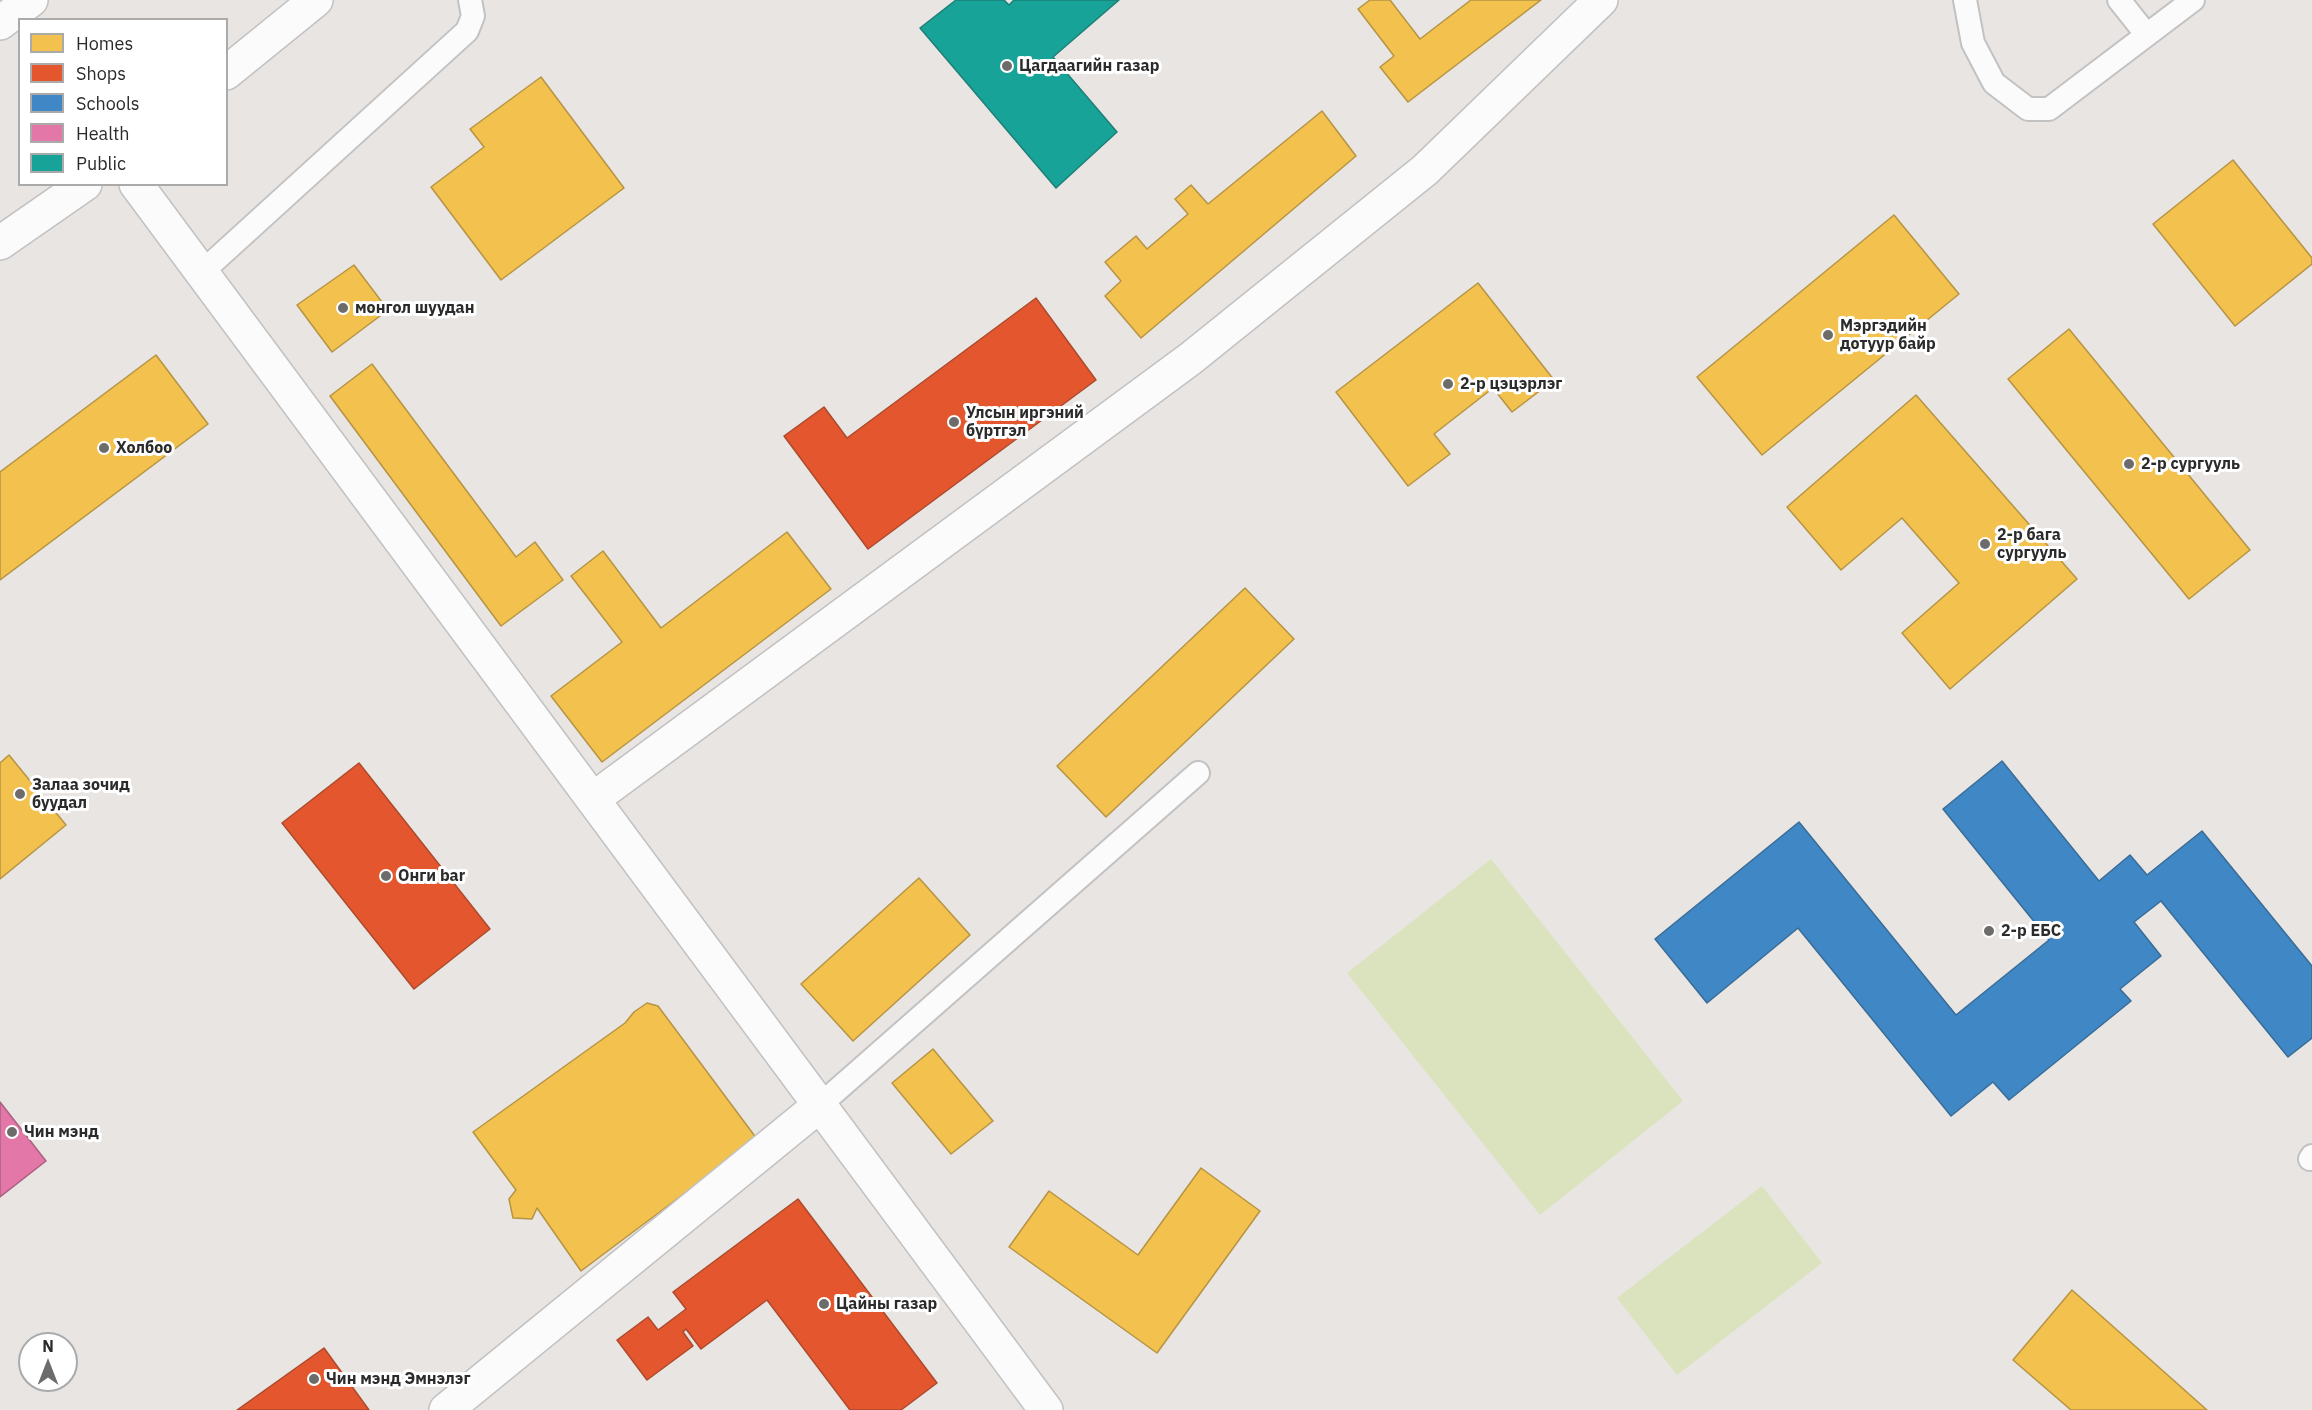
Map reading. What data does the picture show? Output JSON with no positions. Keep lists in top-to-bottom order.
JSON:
{
  "places": [
    "Цагдаагийн газар",
    "монгол шуудан",
    "Мэргэдийн дотуур байр",
    "2-р цэцэрлэг",
    "Улсын иргэний бүртгэл",
    "Холбоо",
    "2-р сургууль",
    "2-р бага сургууль",
    "Залаа зочид буудал",
    "Онги bar",
    "2-р ЕБС",
    "Чин мэнд",
    "Цайны газар",
    "Чин мэнд Эмнэлэг"
  ],
  "legend": [
    "Homes",
    "Shops",
    "Schools",
    "Health",
    "Public"
  ],
  "north": "top"
}
